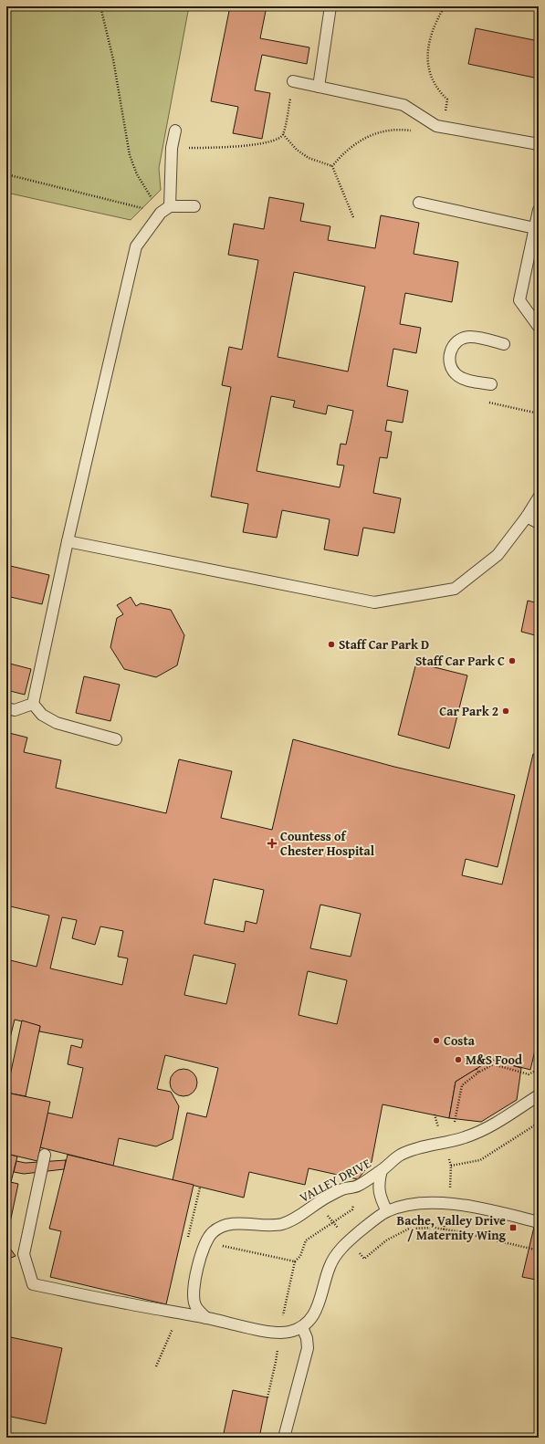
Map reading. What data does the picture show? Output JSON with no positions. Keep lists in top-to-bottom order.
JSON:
{
  "streets": {
    "lane": ["VALLEY DRIVE"]
  },
  "places": {
    "other": [
      "Staff Car Park D",
      "Staff Car Park C",
      "Car Park 2",
      "Costa",
      "M&S Food"
    ],
    "health": ["Countess of Chester Hospital"],
    "transit": ["Bache, Valley Drive / Maternity Wing"]
  }
}
